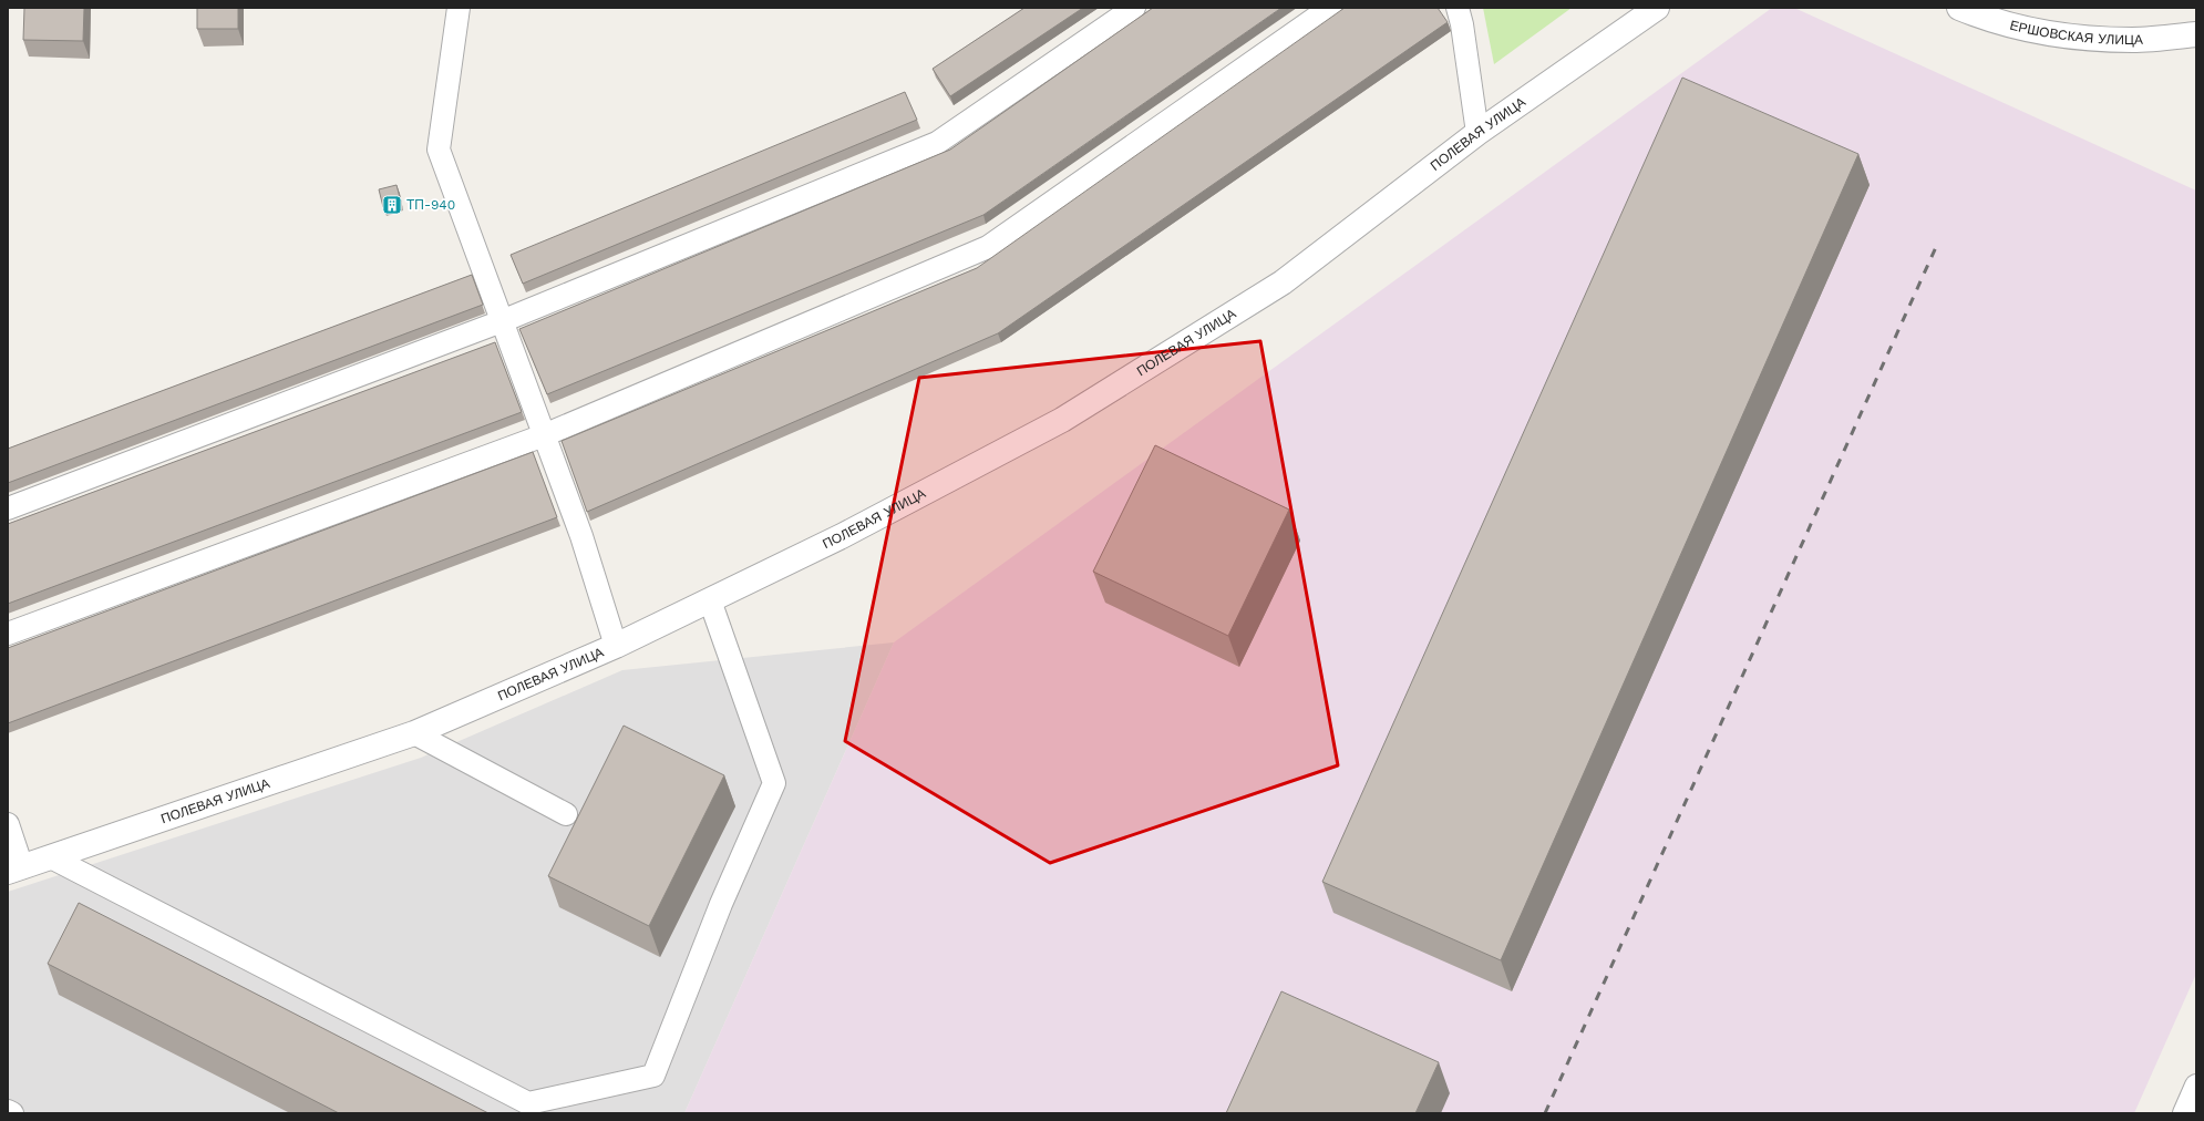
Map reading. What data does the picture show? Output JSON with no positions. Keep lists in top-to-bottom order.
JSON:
{
  "streets": {
    "street": ["ЕРШОВСКАЯ УЛИЦА", "ПОЛЕВАЯ УЛИЦА"]
  },
  "places": {
    "building": ["ТП-940"]
  }
}
